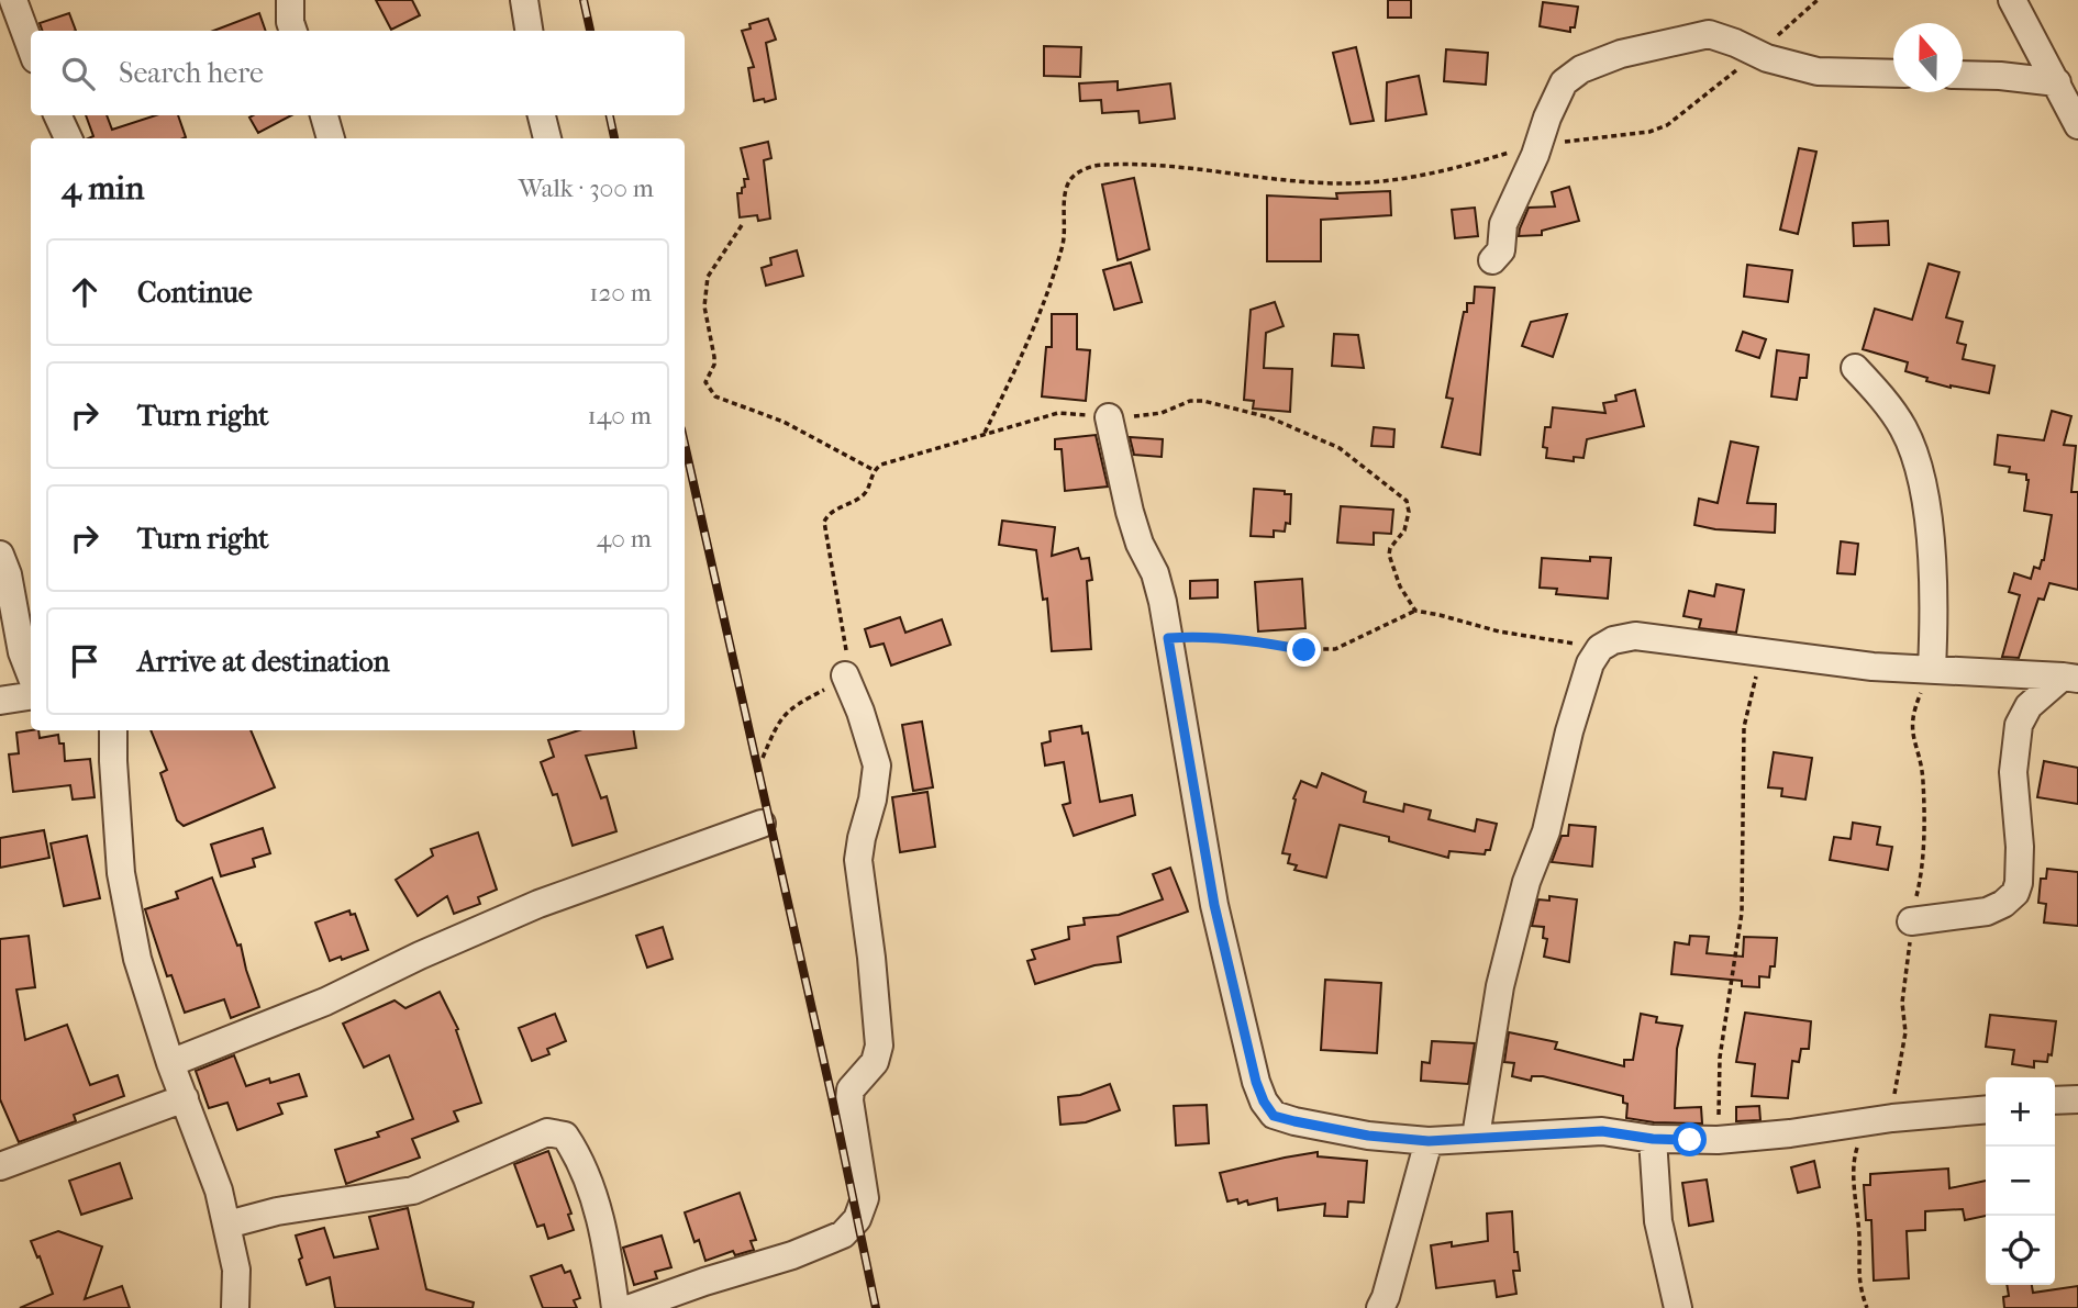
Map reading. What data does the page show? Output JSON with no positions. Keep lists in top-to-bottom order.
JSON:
{
  "north": "top",
  "page": {
    "search": "Search here",
    "heading": ["4 min", "Walk · 300 m"],
    "list": [
      ["Continue", "120 m"],
      ["Turn right", "140 m"],
      ["Turn right", "40 m"],
      "Arrive at destination"
    ],
    "map_buttons": ["+", "−"]
  }
}
